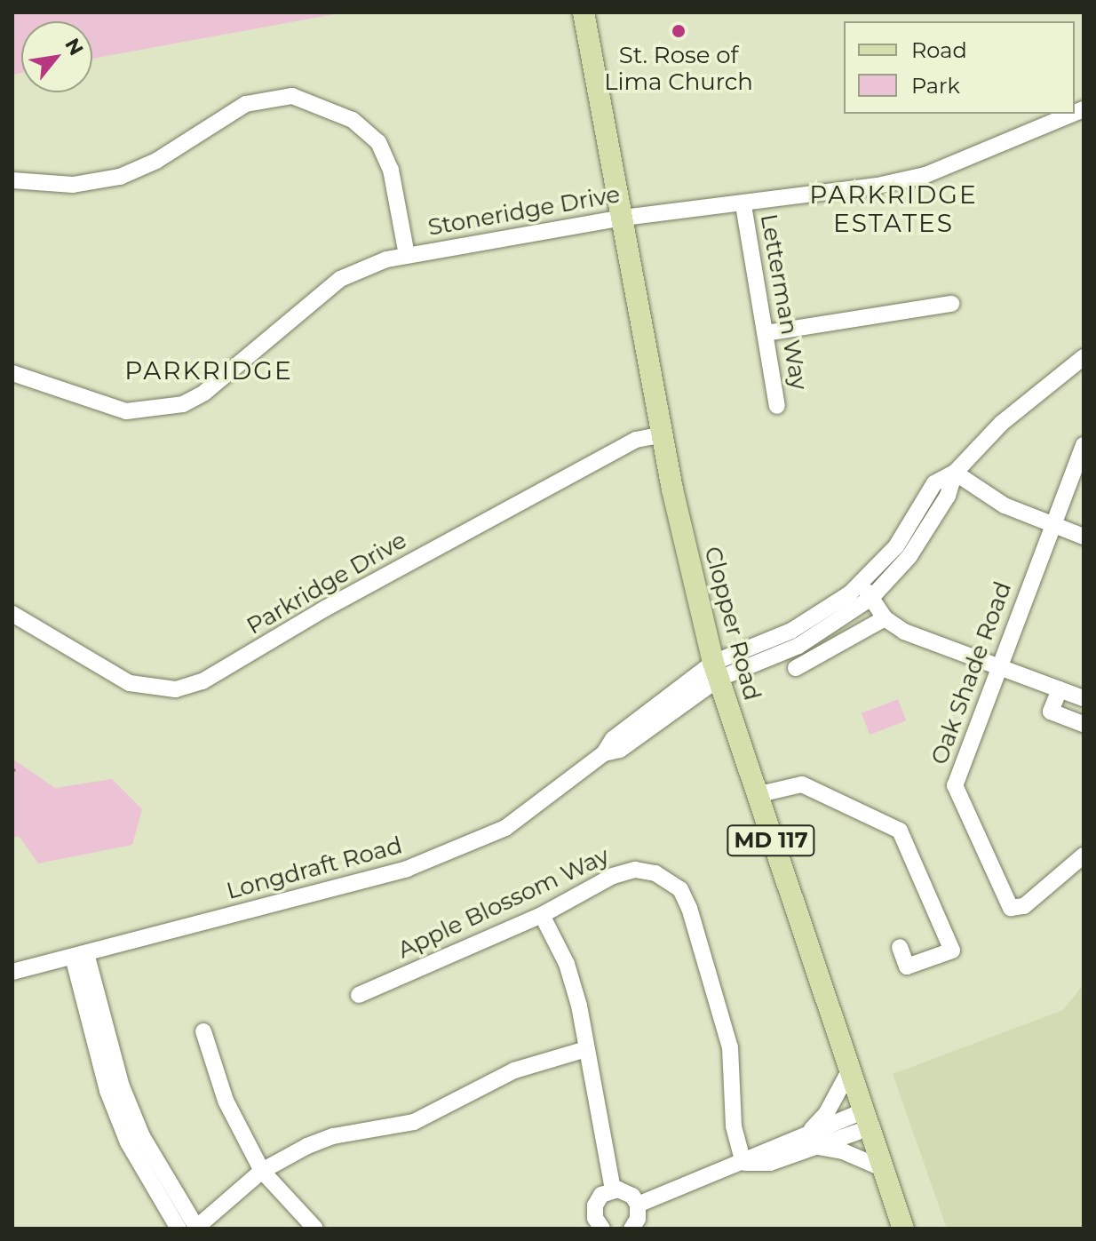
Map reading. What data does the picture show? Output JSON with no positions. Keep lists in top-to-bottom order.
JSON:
{
  "streets": {
    "main road": ["Clopper Road", "MD 117"],
    "street": [
      "Stoneridge Drive",
      "Letterman Way",
      "Parkridge Drive",
      "Oak Shade Road",
      "Longdraft Road",
      "Apple Blossom Way"
    ]
  },
  "crossings": [
    ["Stoneridge Drive", "Letterman Way"],
    ["Stoneridge Drive", "Clopper Road"],
    ["Parkridge Drive", "Clopper Road"],
    ["Clopper Road", "Longdraft Road"]
  ],
  "districts": ["PARKRIDGE ESTATES", "PARKRIDGE"],
  "places": ["St. Rose of Lima Church"],
  "legend": ["Road", "Park"],
  "north": "top right"
}
